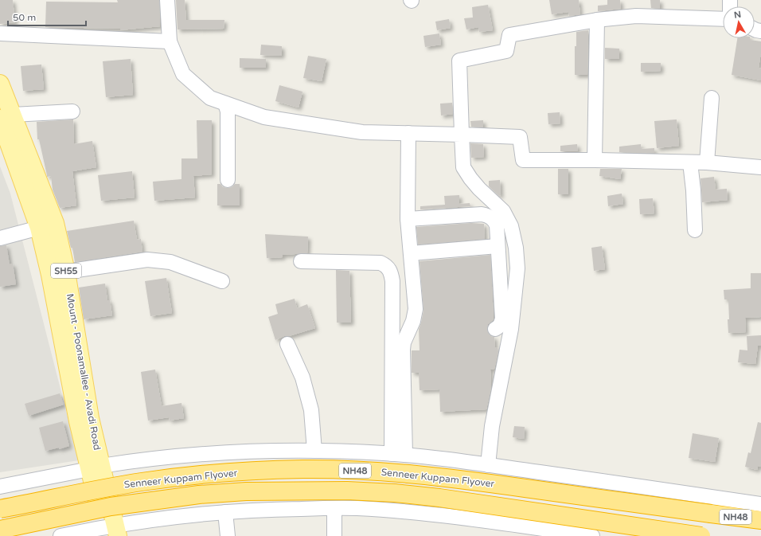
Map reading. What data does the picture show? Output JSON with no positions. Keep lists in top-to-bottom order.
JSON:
{
  "streets": {
    "highway": ["NH48", "Senneer Kuppam Flyover"],
    "main road": ["SH55", "Mount - Poonamallee - Avadi Road"]
  },
  "scale_bar": "50 m",
  "north": "top"
}
